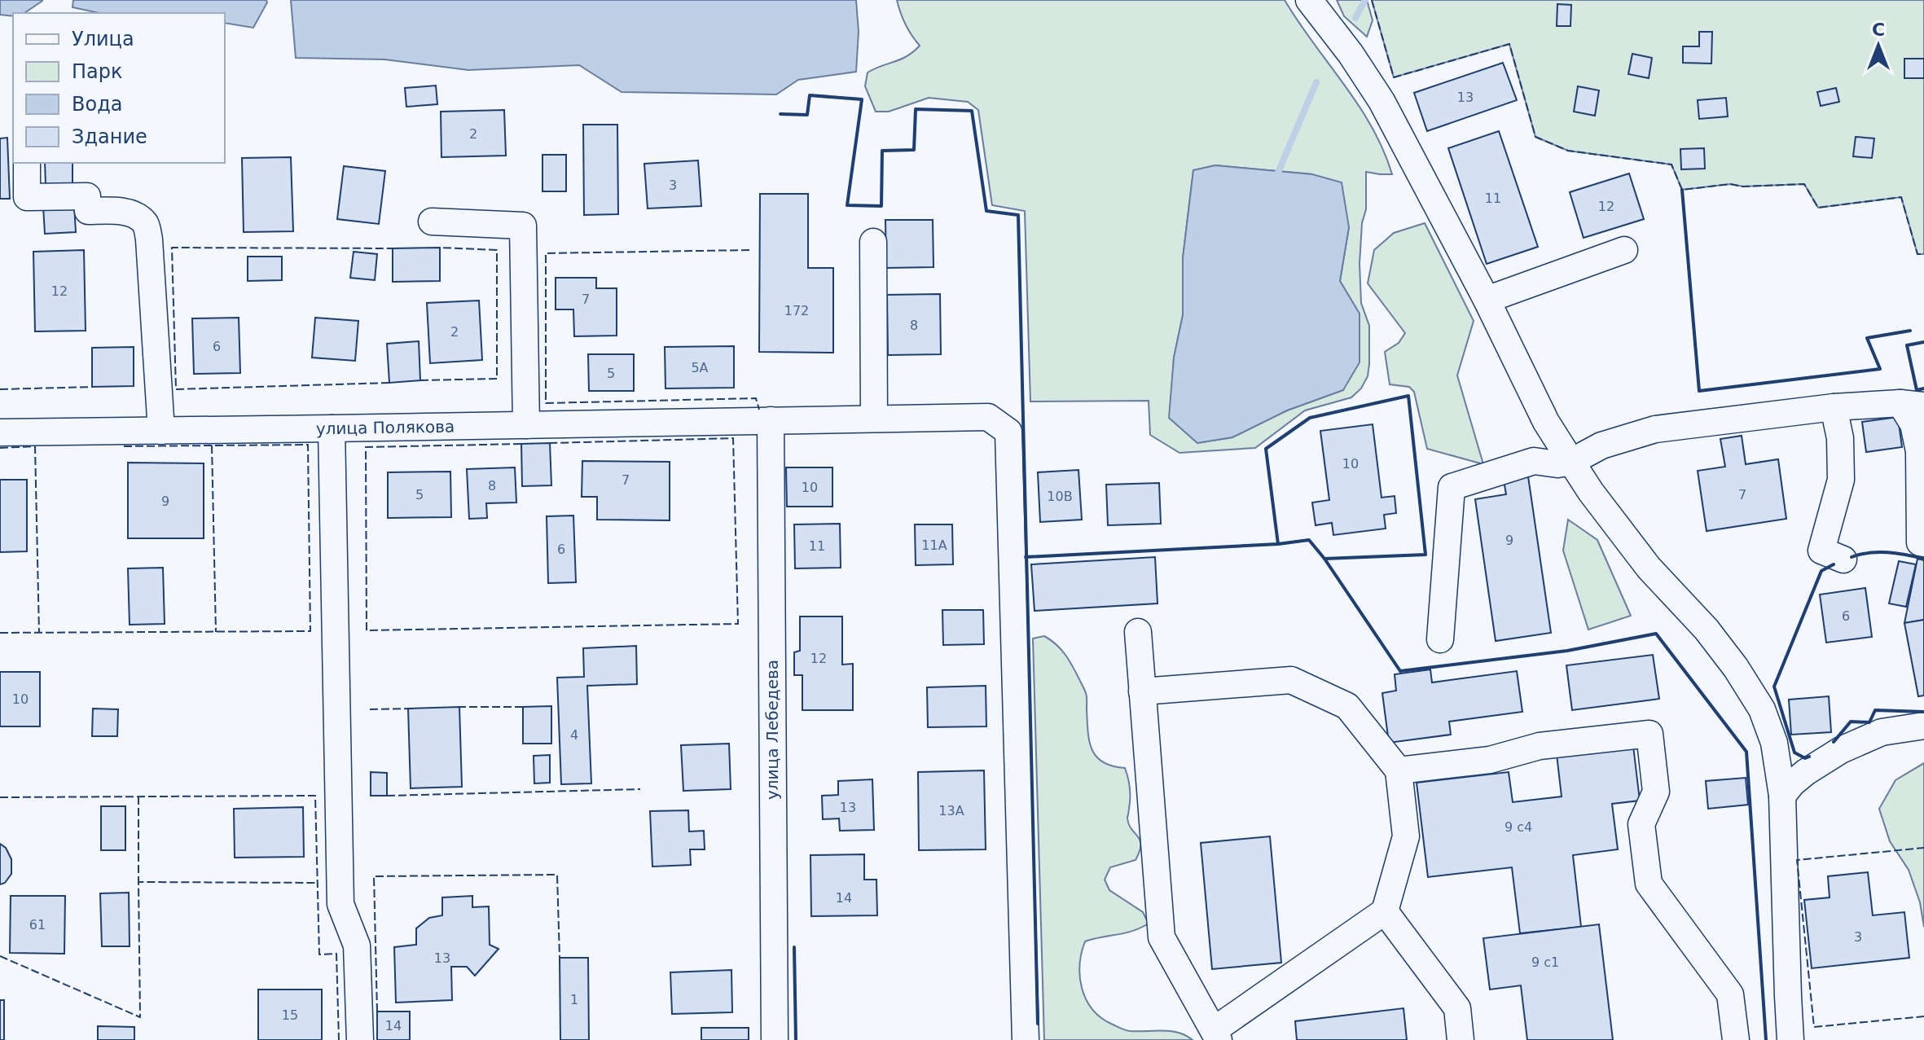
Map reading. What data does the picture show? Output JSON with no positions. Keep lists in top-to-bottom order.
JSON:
{
  "streets": {
    "street": ["улица Полякова", "улица Лебедева"]
  },
  "crossings": [
    ["улица Полякова", "улица Лебедева"]
  ],
  "house_numbers": [
    "13",
    "2",
    "3",
    "11",
    "12",
    "12",
    "7",
    "172",
    "8",
    "2",
    "6",
    "5А",
    "5",
    "10",
    "7",
    "8",
    "10",
    "5",
    "7",
    "10В",
    "9",
    "9",
    "11А",
    "11",
    "6",
    "6",
    "12",
    "10",
    "4",
    "13",
    "13А",
    "9 c4",
    "14",
    "61",
    "3",
    "13",
    "9 c1",
    "1",
    "15",
    "14"
  ],
  "legend": [
    "Улица",
    "Парк",
    "Вода",
    "Здание"
  ],
  "north": "top"
}
